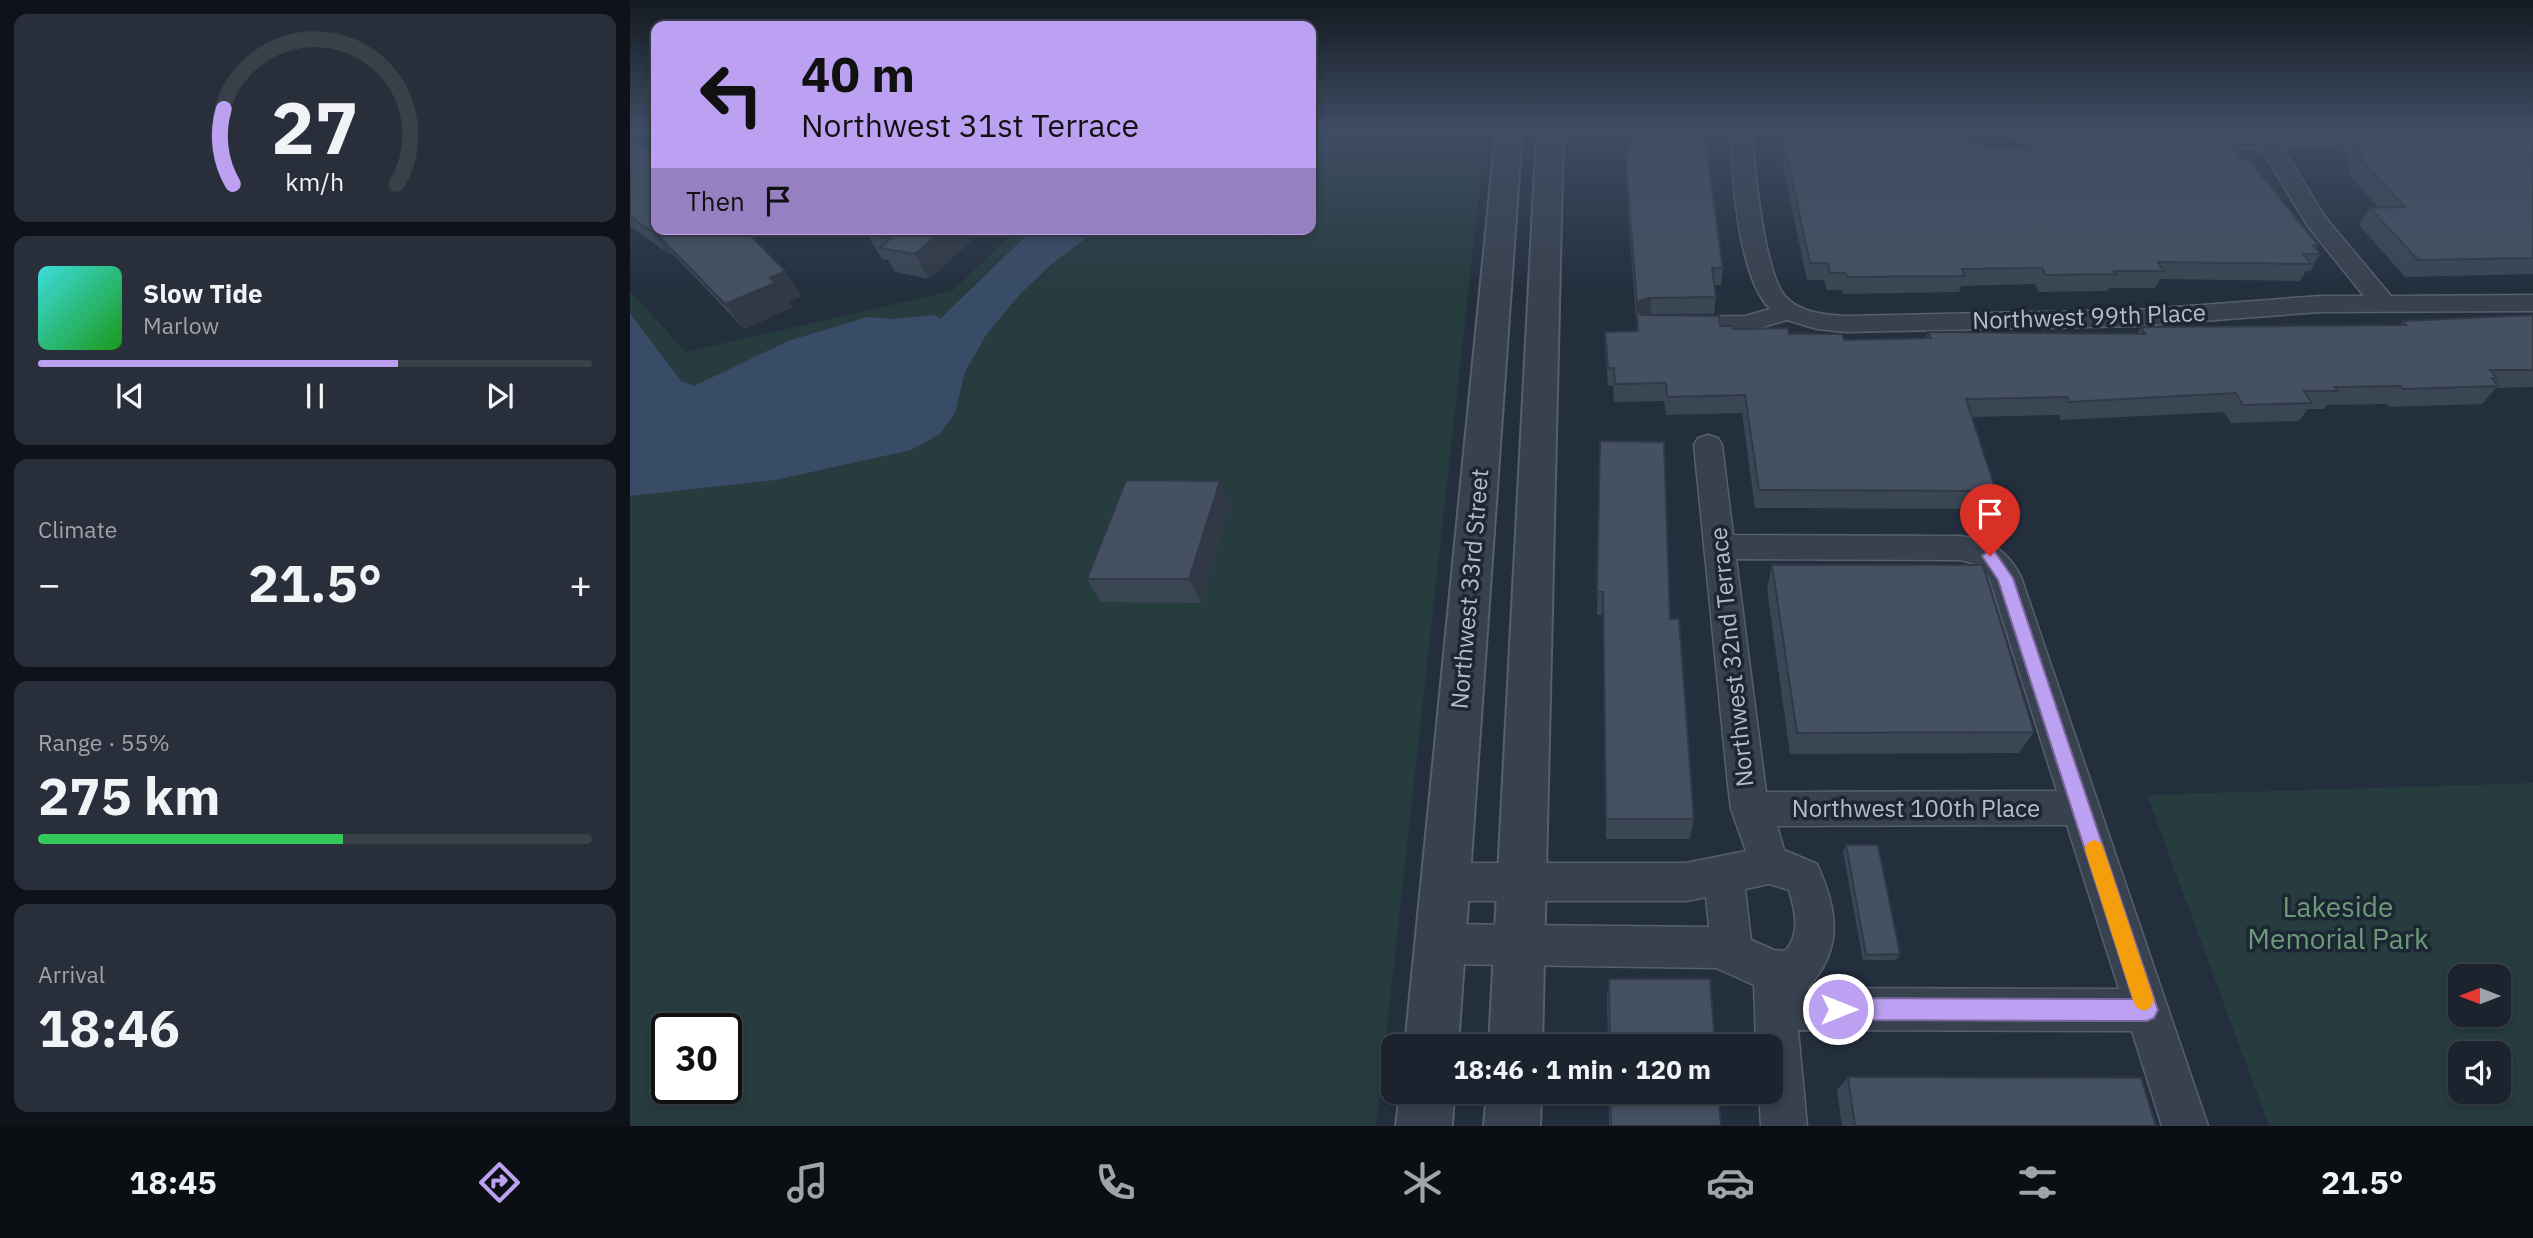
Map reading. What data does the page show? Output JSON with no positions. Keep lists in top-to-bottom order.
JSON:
{
  "streets": {
    "street": [
      "Northwest 99th Place",
      "Northwest 33rd Street",
      "Northwest 32nd Terrace",
      "Northwest 100th Place"
    ]
  },
  "crossings": [
    ["Northwest 32nd Terrace", "Northwest 100th Place"]
  ],
  "parks": ["Lakeside Memorial Park"],
  "north": "left",
  "page": {
    "turn": ["40 m", "Northwest 31st Terrace"],
    "then": "Then",
    "song": ["Slow Tide", "Marlow"],
    "tile": [
      "Climate",
      ["Range · 55%", "275 km"],
      ["Arrival", "18:46"]
    ],
    "heat": ["−", "21.5°", "+"],
    "limit": "30",
    "trip": "18:46 · 1 min · 120 m",
    "tabs": ["18:45", "21.5°"],
    "gauge": ["27", "km/h"]
  }
}
